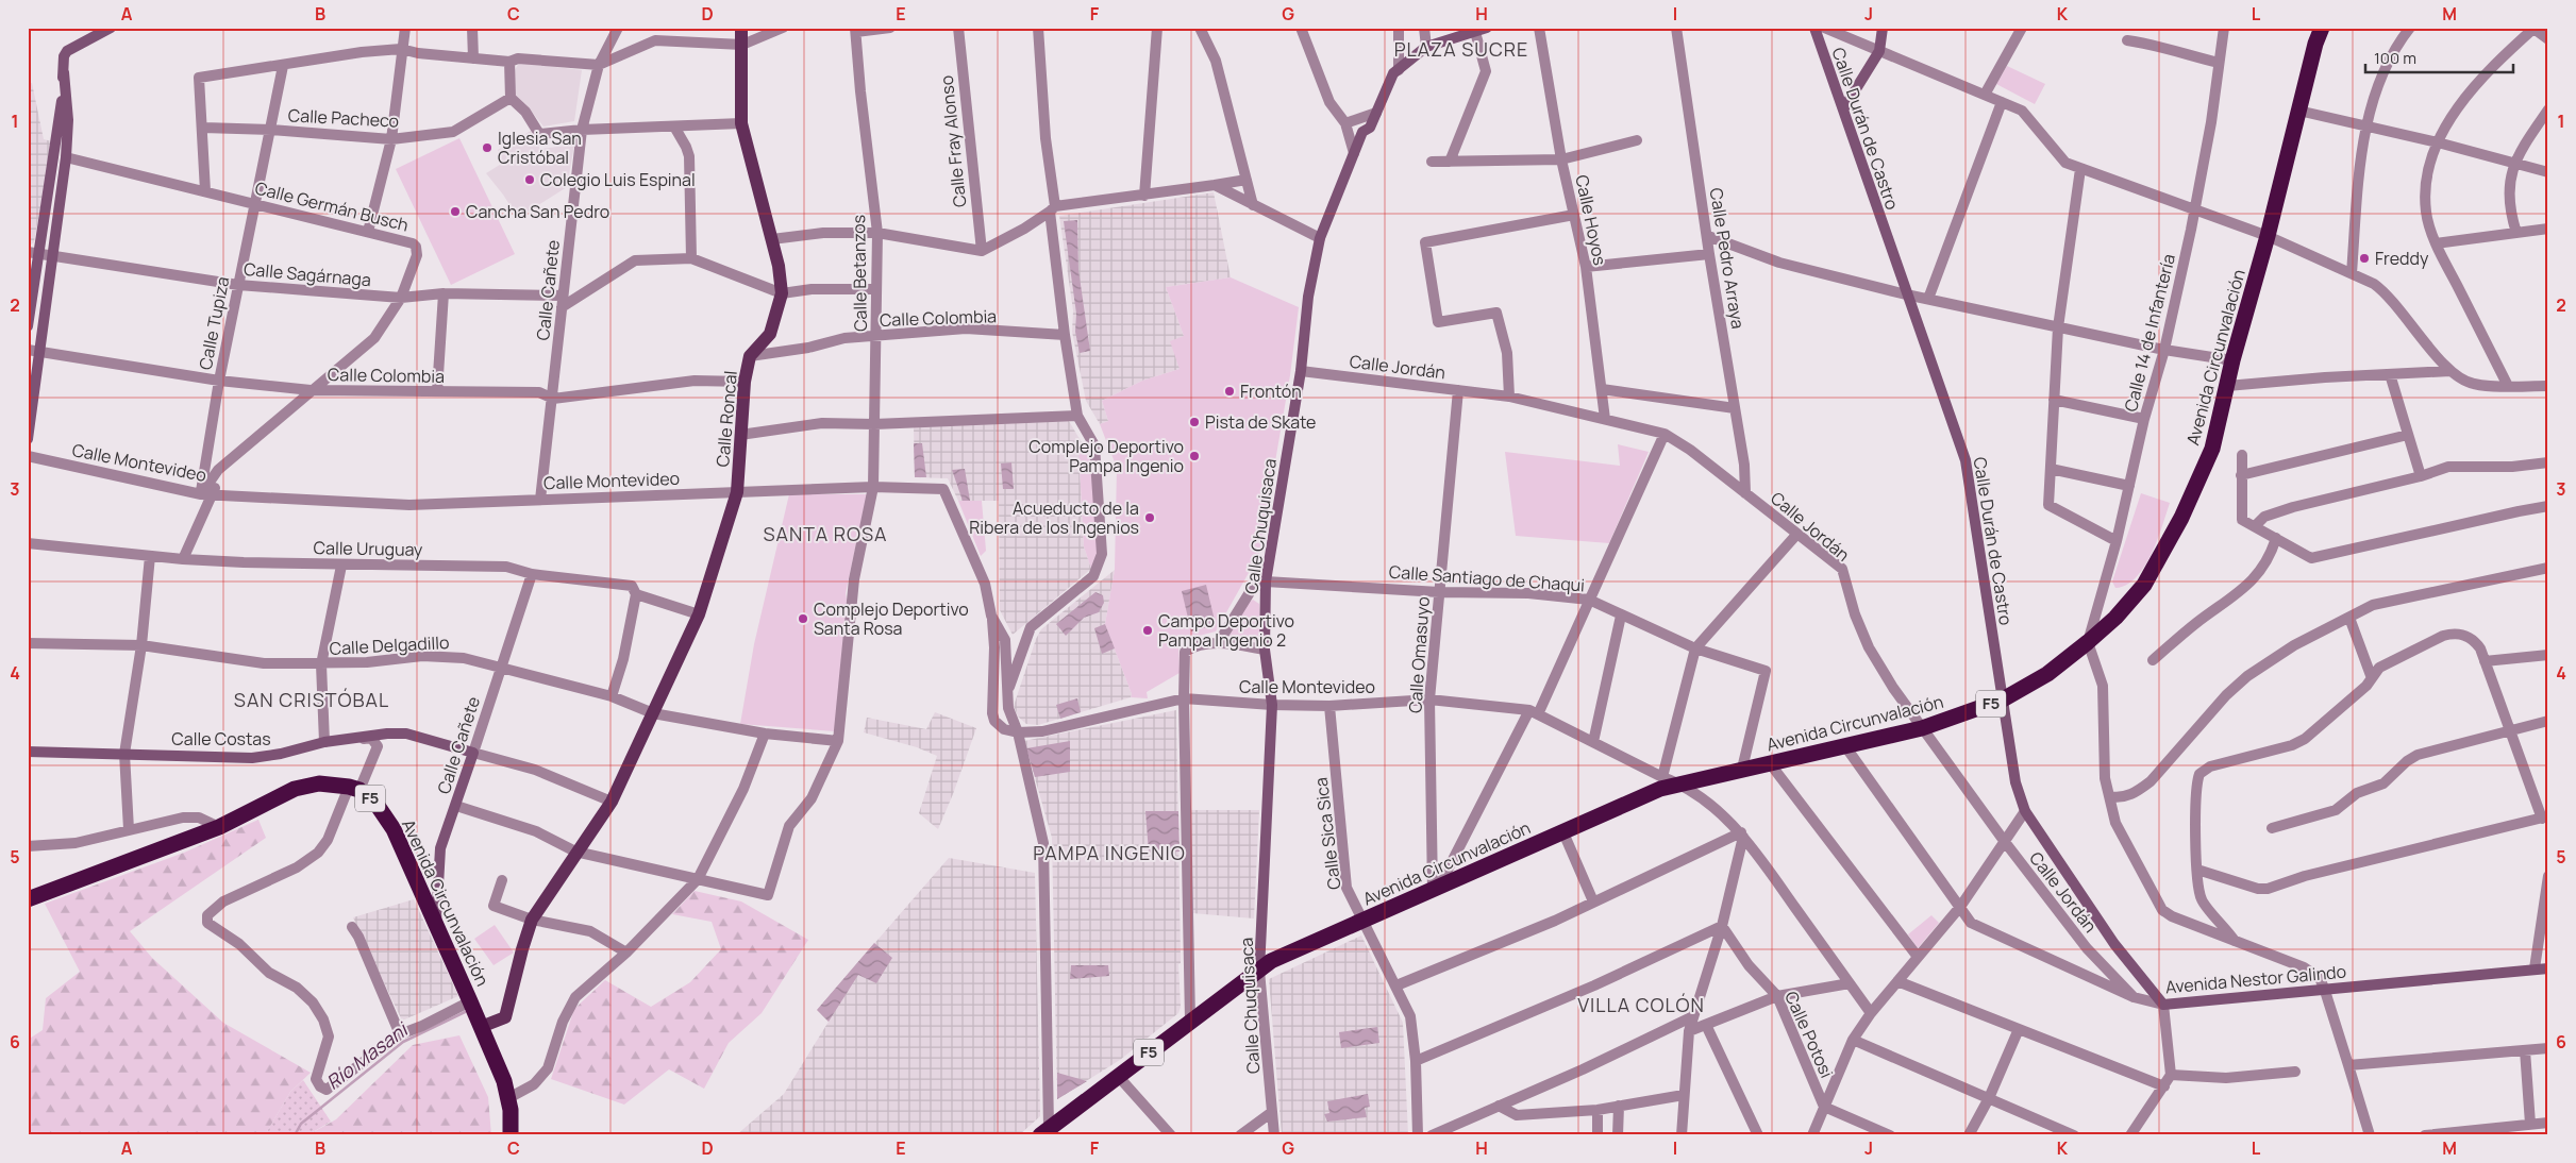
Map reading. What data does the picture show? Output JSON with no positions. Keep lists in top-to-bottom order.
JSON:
{
  "streets": {
    "highway": ["Avenida Circunvalación", "F5"],
    "main road": [
      "Calle Durán de Castro",
      "Calle Cañete",
      "Calle Roncal",
      "Calle Chuquisaca",
      "Calle Costas",
      "Avenida Nestor Galindo"
    ],
    "street": [
      "Calle Pacheco",
      "Calle Fray Alonso",
      "Calle Germán Busch",
      "Calle Hoyos",
      "Calle Pedro Arraya",
      "Calle Betanzos",
      "Calle Sagárnaga",
      "Calle Colombia",
      "Calle Tupiza",
      "Calle 14 de Infantería",
      "Calle Jordán",
      "Calle Montevideo",
      "Calle Uruguay",
      "Calle Santiago de Chaqui",
      "Calle Delgadillo",
      "Calle Omasuyo",
      "Calle Sica Sica",
      "Calle Potosi"
    ]
  },
  "crossings": [
    ["Calle Pacheco", "Calle Tupiza"],
    ["Calle Durán de Castro", "Avenida Circunvalación"],
    ["Calle Durán de Castro", "Avenida Nestor Galindo"],
    ["Calle Germán Busch", "Calle Sagárnaga"],
    ["Calle Germán Busch", "Calle Colombia"],
    ["Calle Germán Busch", "Calle Tupiza"],
    ["Calle Germán Busch", "Calle Montevideo"],
    ["Calle Hoyos", "Calle Jordán"],
    ["Calle Pedro Arraya", "Calle Jordán"],
    ["Calle Betanzos", "Calle Colombia"],
    ["Calle Betanzos", "Calle Montevideo"],
    ["Calle Betanzos", "Calle Delgadillo"],
    ["Calle Sagárnaga", "Calle Cañete"],
    ["Calle Sagárnaga", "Calle Tupiza"],
    ["Calle Cañete", "Calle Colombia"],
    ["Calle Cañete", "Avenida Circunvalación"],
    ["Calle Cañete", "Calle Montevideo"],
    ["Calle Cañete", "Calle Uruguay"],
    ["Calle Cañete", "Calle Delgadillo"],
    ["Calle Cañete", "Calle Costas"],
    ["Calle Colombia", "Calle Tupiza"],
    ["Calle Colombia", "Calle Roncal"],
    ["Calle Tupiza", "Calle Montevideo"],
    ["Calle 14 de Infantería", "Avenida Circunvalación"],
    ["Avenida Circunvalación", "Calle Jordán"],
    ["Avenida Circunvalación", "Calle Roncal"],
    ["Avenida Circunvalación", "Calle Montevideo"],
    ["Avenida Circunvalación", "Calle Chuquisaca"],
    ["Avenida Circunvalación", "Calle Santiago de Chaqui"],
    ["Avenida Circunvalación", "Calle Omasuyo"],
    ["Avenida Circunvalación", "F5"],
    ["Avenida Circunvalación", "Calle Sica Sica"],
    ["Avenida Circunvalación", "Avenida Nestor Galindo"],
    ["Calle Jordán", "Calle Chuquisaca"],
    ["Calle Jordán", "Calle Omasuyo"],
    ["Calle Jordán", "Avenida Nestor Galindo"],
    ["Calle Roncal", "Calle Montevideo"],
    ["Calle Roncal", "Calle Uruguay"],
    ["Calle Roncal", "Calle Delgadillo"],
    ["Calle Montevideo", "Calle Chuquisaca"],
    ["Calle Montevideo", "Calle Omasuyo"],
    ["Calle Montevideo", "Calle Sica Sica"],
    ["Calle Chuquisaca", "Calle Santiago de Chaqui"],
    ["Calle Santiago de Chaqui", "Calle Omasuyo"]
  ],
  "districts": [
    "PLAZA SUCRE",
    "SANTA ROSA",
    "SAN CRISTÓBAL",
    "PAMPA INGENIO",
    "VILLA COLÓN"
  ],
  "water": ["Río Masani"],
  "places": [
    "Iglesia San Cristóbal",
    "Colegio Luis Espinal",
    "Cancha San Pedro",
    "Freddy",
    "Frontón",
    "Pista de Skate",
    "Complejo Deportivo Pampa Ingenio",
    "Acueducto de la Ribera de los Ingenios",
    "Complejo Deportivo Santa Rosa",
    "Campo Deportivo Pampa Ingenio 2"
  ],
  "scale_bar": "100 m",
  "grid": {
    "columns": [
      "A",
      "B",
      "C",
      "D",
      "E",
      "F",
      "G",
      "H",
      "I",
      "J",
      "K",
      "L",
      "M"
    ],
    "rows": [
      "1",
      "2",
      "3",
      "4",
      "5",
      "6"
    ]
  }
}
